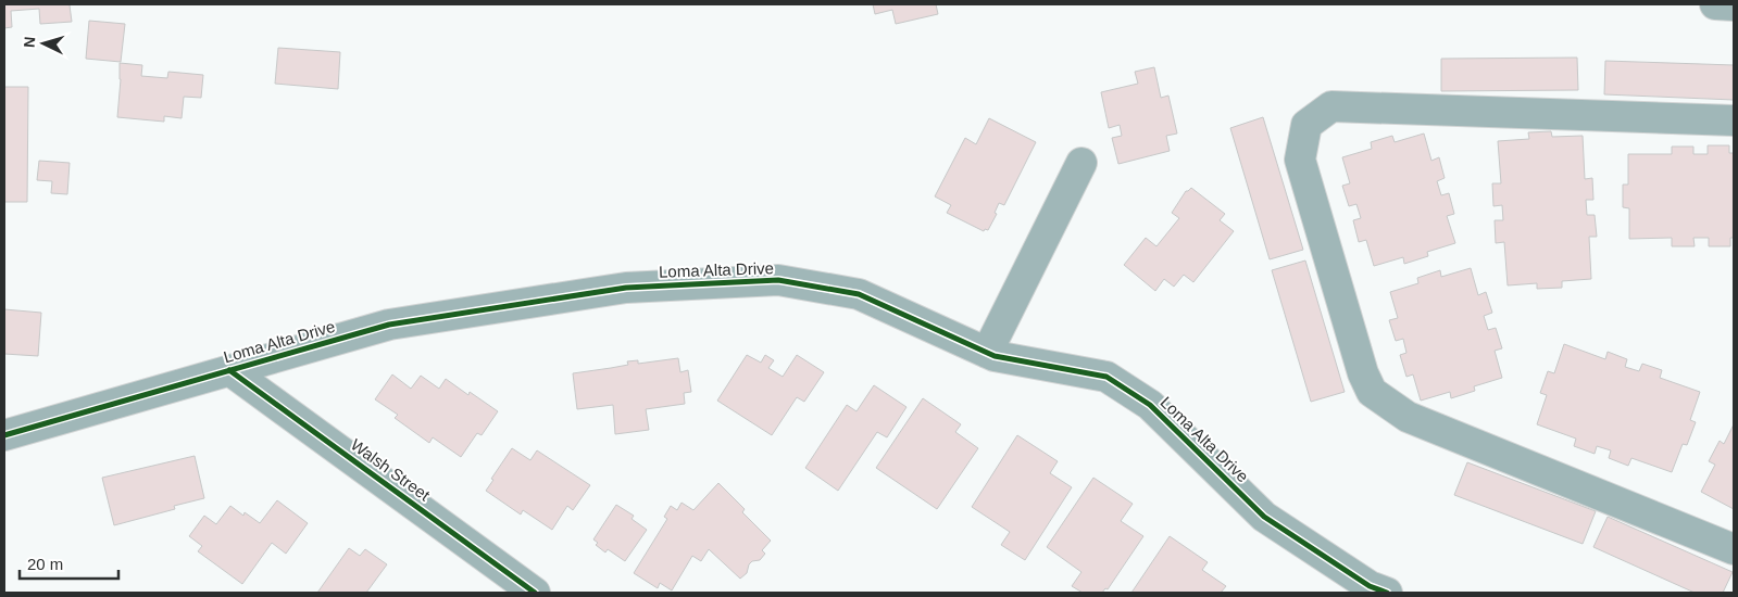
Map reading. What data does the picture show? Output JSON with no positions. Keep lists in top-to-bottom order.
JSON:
{
  "streets": {
    "street": ["Loma Alta Drive", "Walsh Street"]
  },
  "crossings": [
    ["Loma Alta Drive", "Walsh Street"]
  ],
  "scale_bar": "20 m",
  "north": "left"
}
